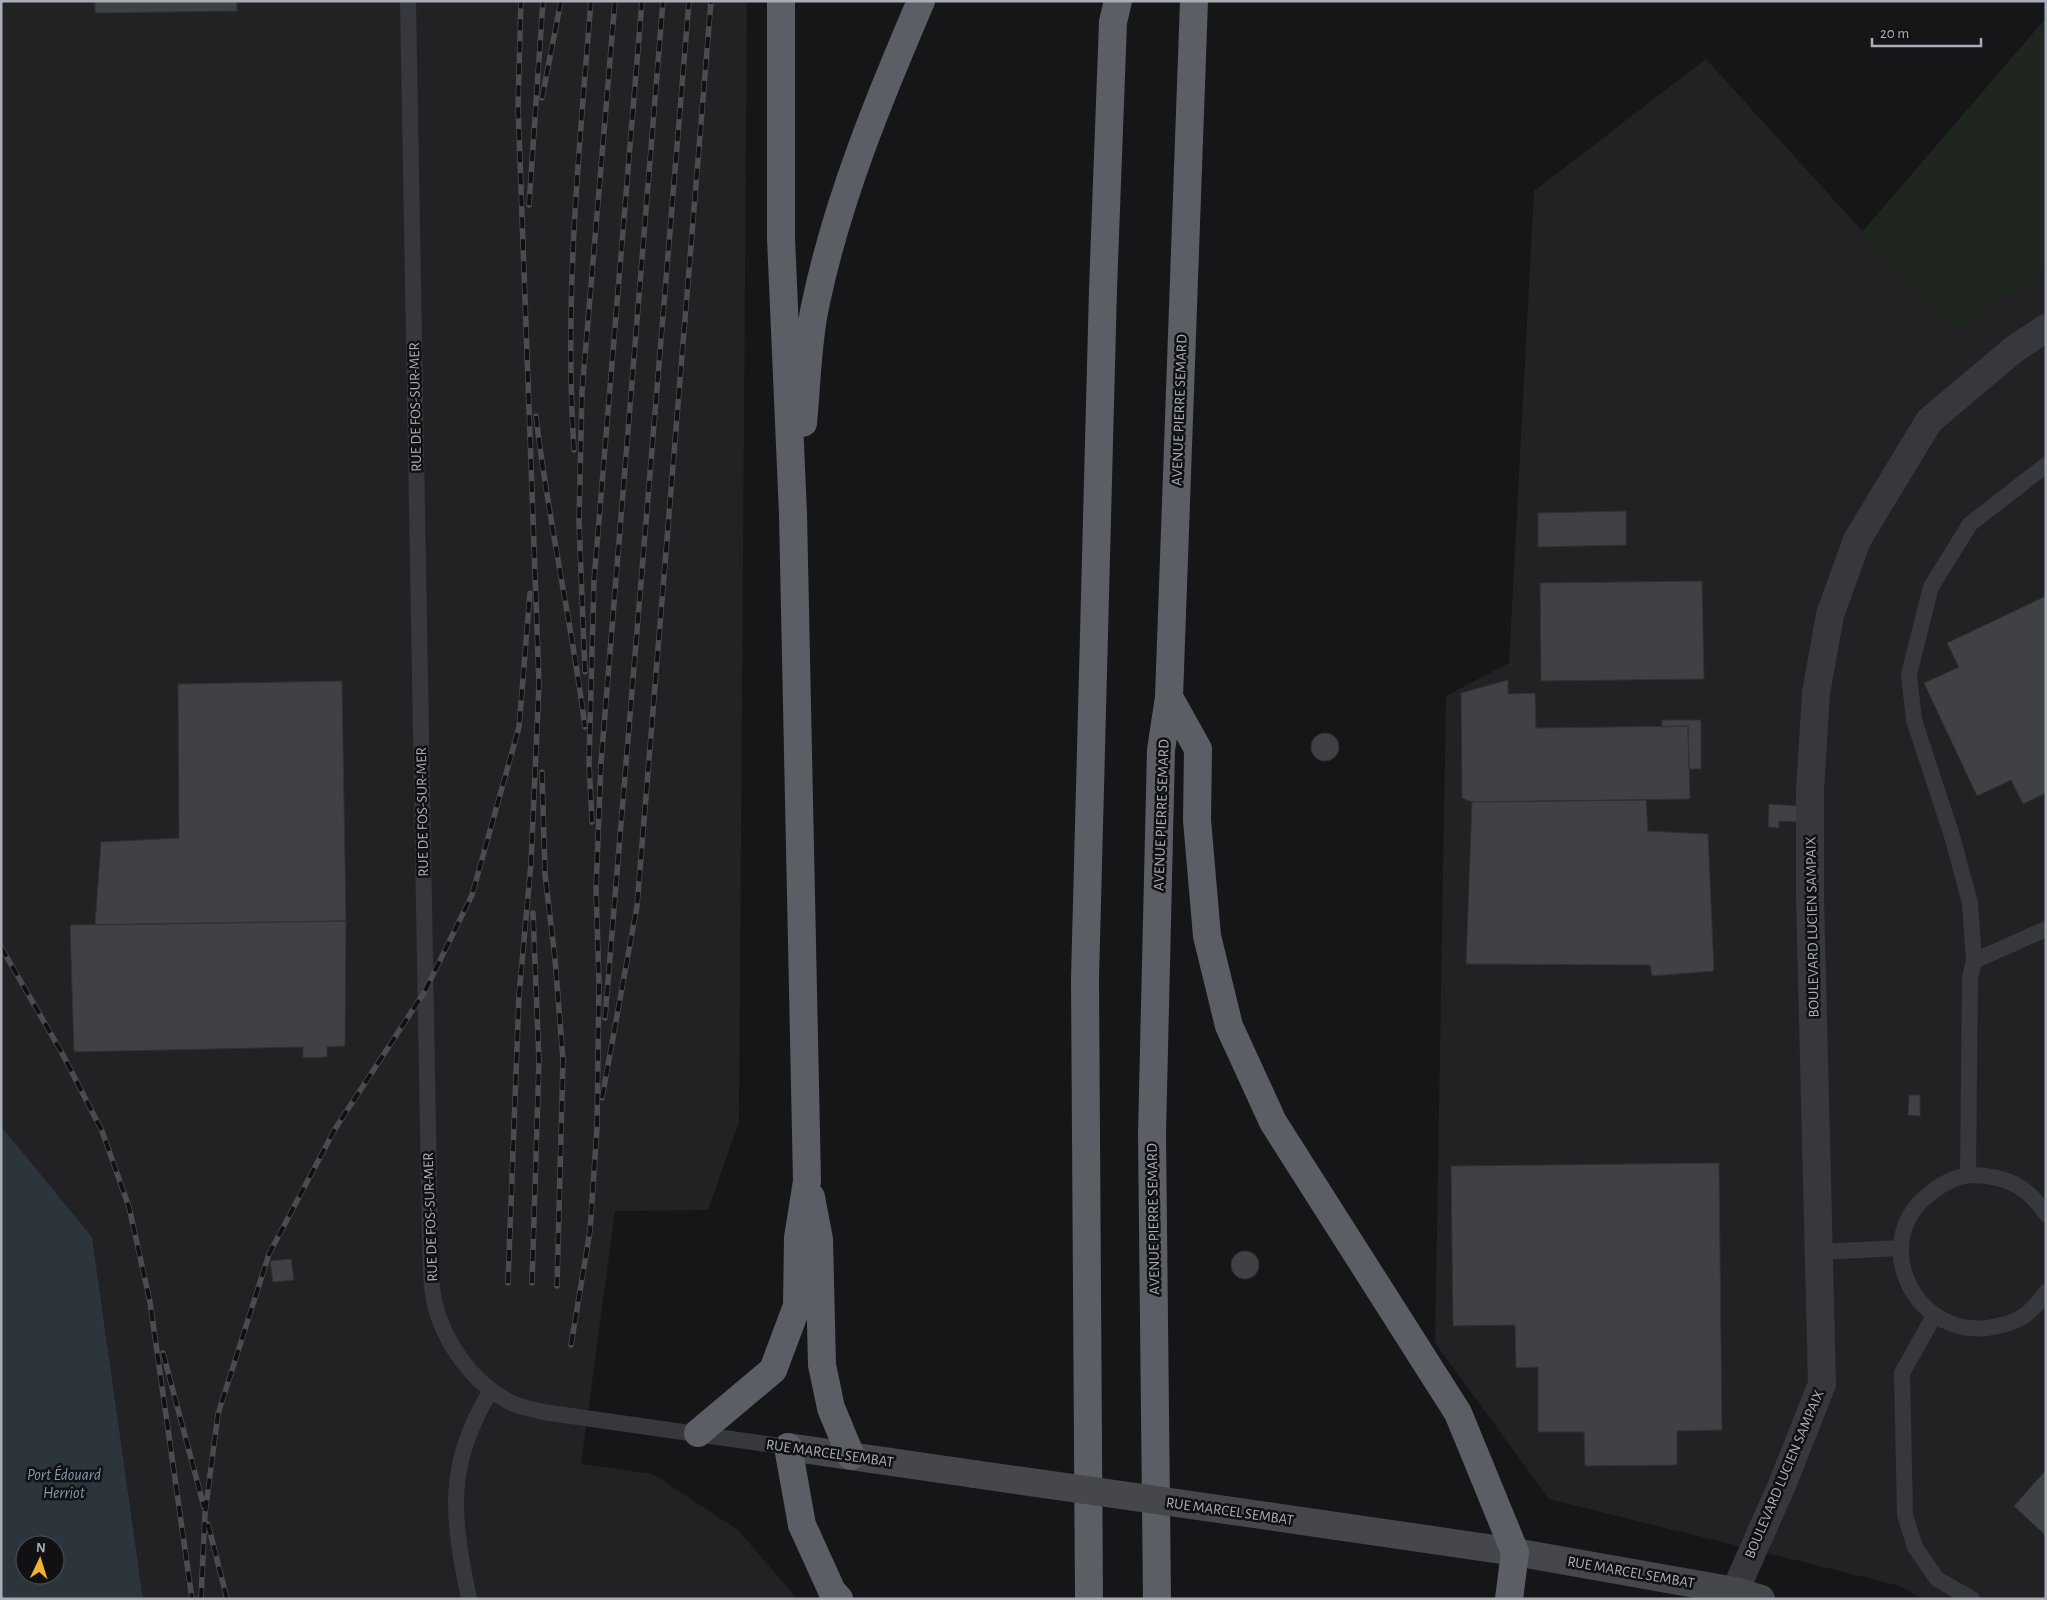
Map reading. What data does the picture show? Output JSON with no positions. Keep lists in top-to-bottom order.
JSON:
{
  "streets": {
    "highway": ["AVENUE PIERRE SEMARD"],
    "main road": ["RUE MARCEL SEMBAT"],
    "street": ["BOULEVARD LUCIEN SAMPAIX"],
    "lane": ["RUE DE FOS-SUR-MER"]
  },
  "crossings": [
    ["RUE DE FOS-SUR-MER", "RUE MARCEL SEMBAT"],
    ["BOULEVARD LUCIEN SAMPAIX", "RUE MARCEL SEMBAT"]
  ],
  "water": ["Port Édouard Herriot"],
  "scale_bar": "20 m",
  "north": "top"
}
